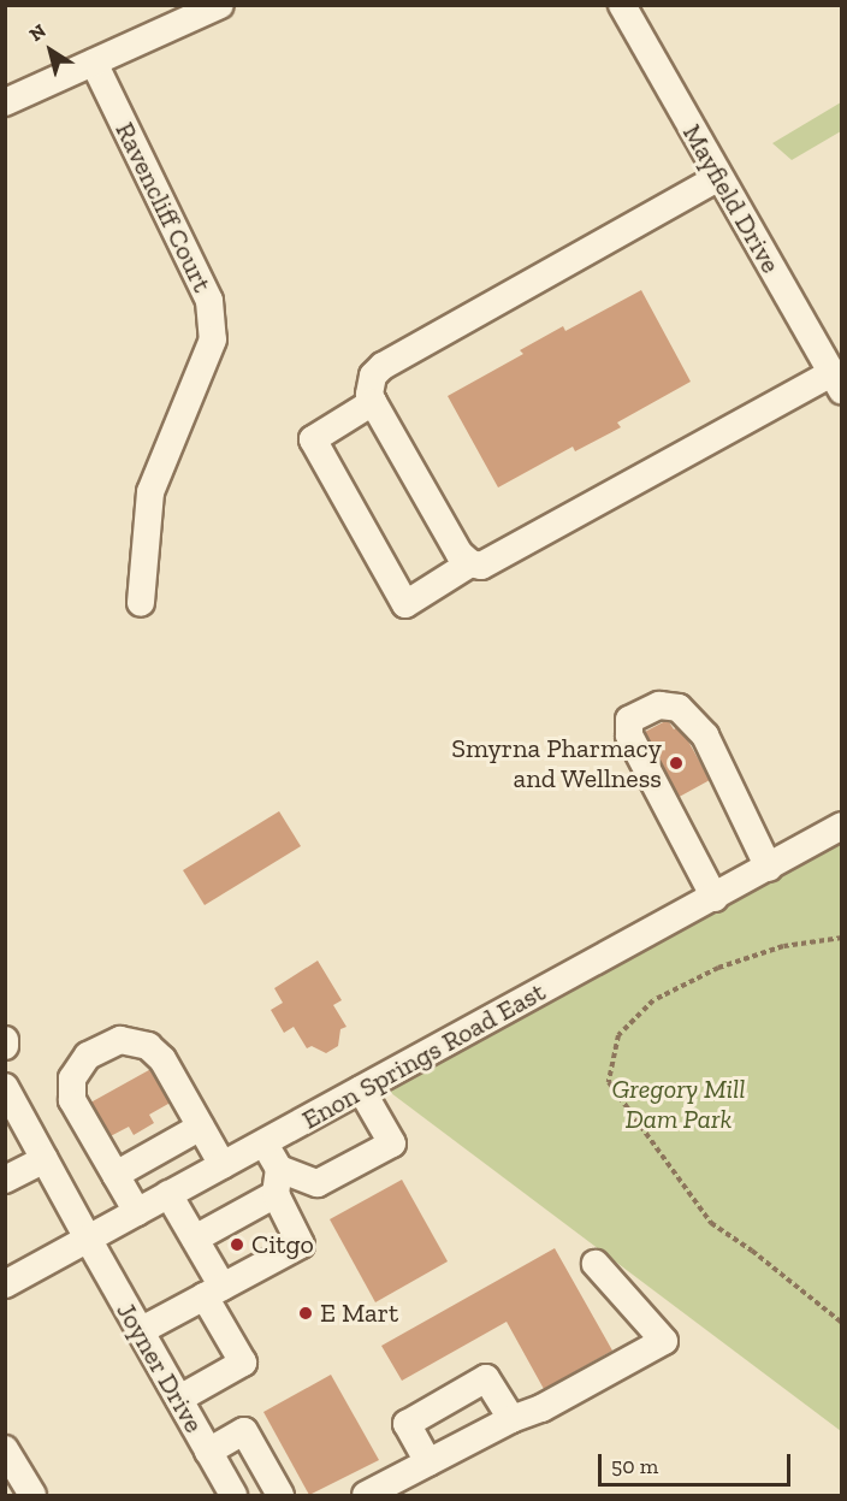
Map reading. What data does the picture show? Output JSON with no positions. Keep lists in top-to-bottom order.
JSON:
{
  "streets": {
    "street": [
      "Mayfield Drive",
      "Ravencliff Court",
      "Enon Springs Road East",
      "Joyner Drive"
    ]
  },
  "crossings": [
    ["Enon Springs Road East", "Joyner Drive"]
  ],
  "parks": ["Gregory Mill Dam Park"],
  "places": ["Smyrna Pharmacy and Wellness", "Citgo", "E Mart"],
  "scale_bar": "50 m",
  "north": "top left"
}
